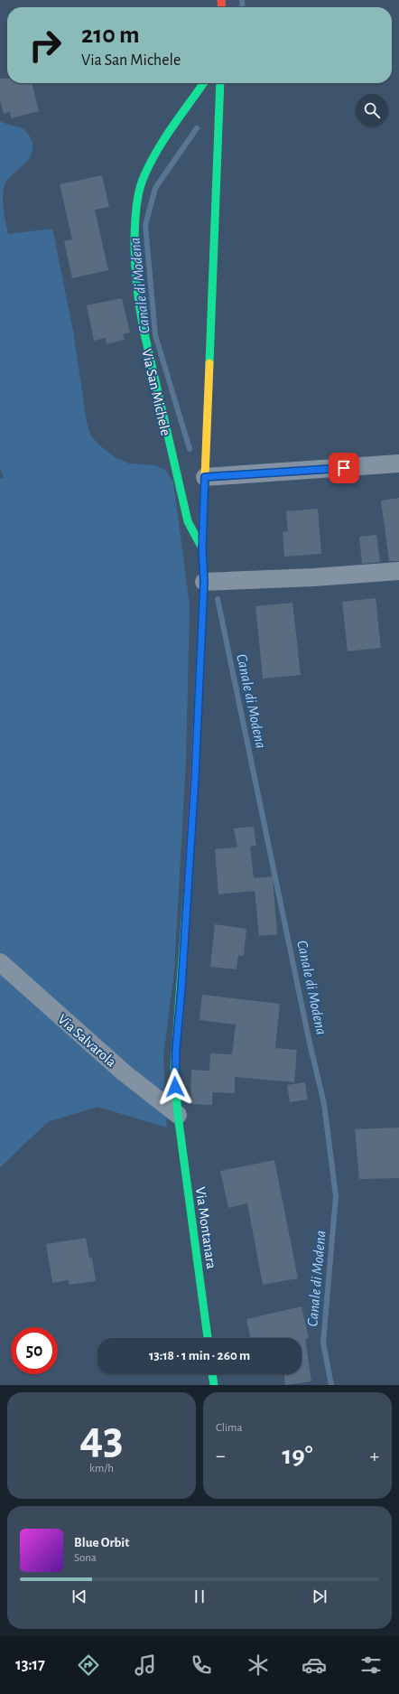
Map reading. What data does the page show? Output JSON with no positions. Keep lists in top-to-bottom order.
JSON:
{
  "streets": {
    "main road": ["Via San Michele", "Via Montanara"],
    "street": ["Via Salvarola"]
  },
  "crossings": [
    ["Via San Michele", "Via Salvarola"],
    ["Via San Michele", "Via Montanara"],
    ["Via Salvarola", "Via Montanara"]
  ],
  "water": ["Canale di Modena"],
  "page": {
    "turn": ["210 m", "Via San Michele"],
    "limit": "50",
    "trip": "13:18 · 1 min · 260 m",
    "tile": [
      ["43", "km/h"],
      "Clima"
    ],
    "heat": ["−", "19°", "+"],
    "song": ["Blue Orbit", "Sona"],
    "tabs": "13:17"
  }
}
